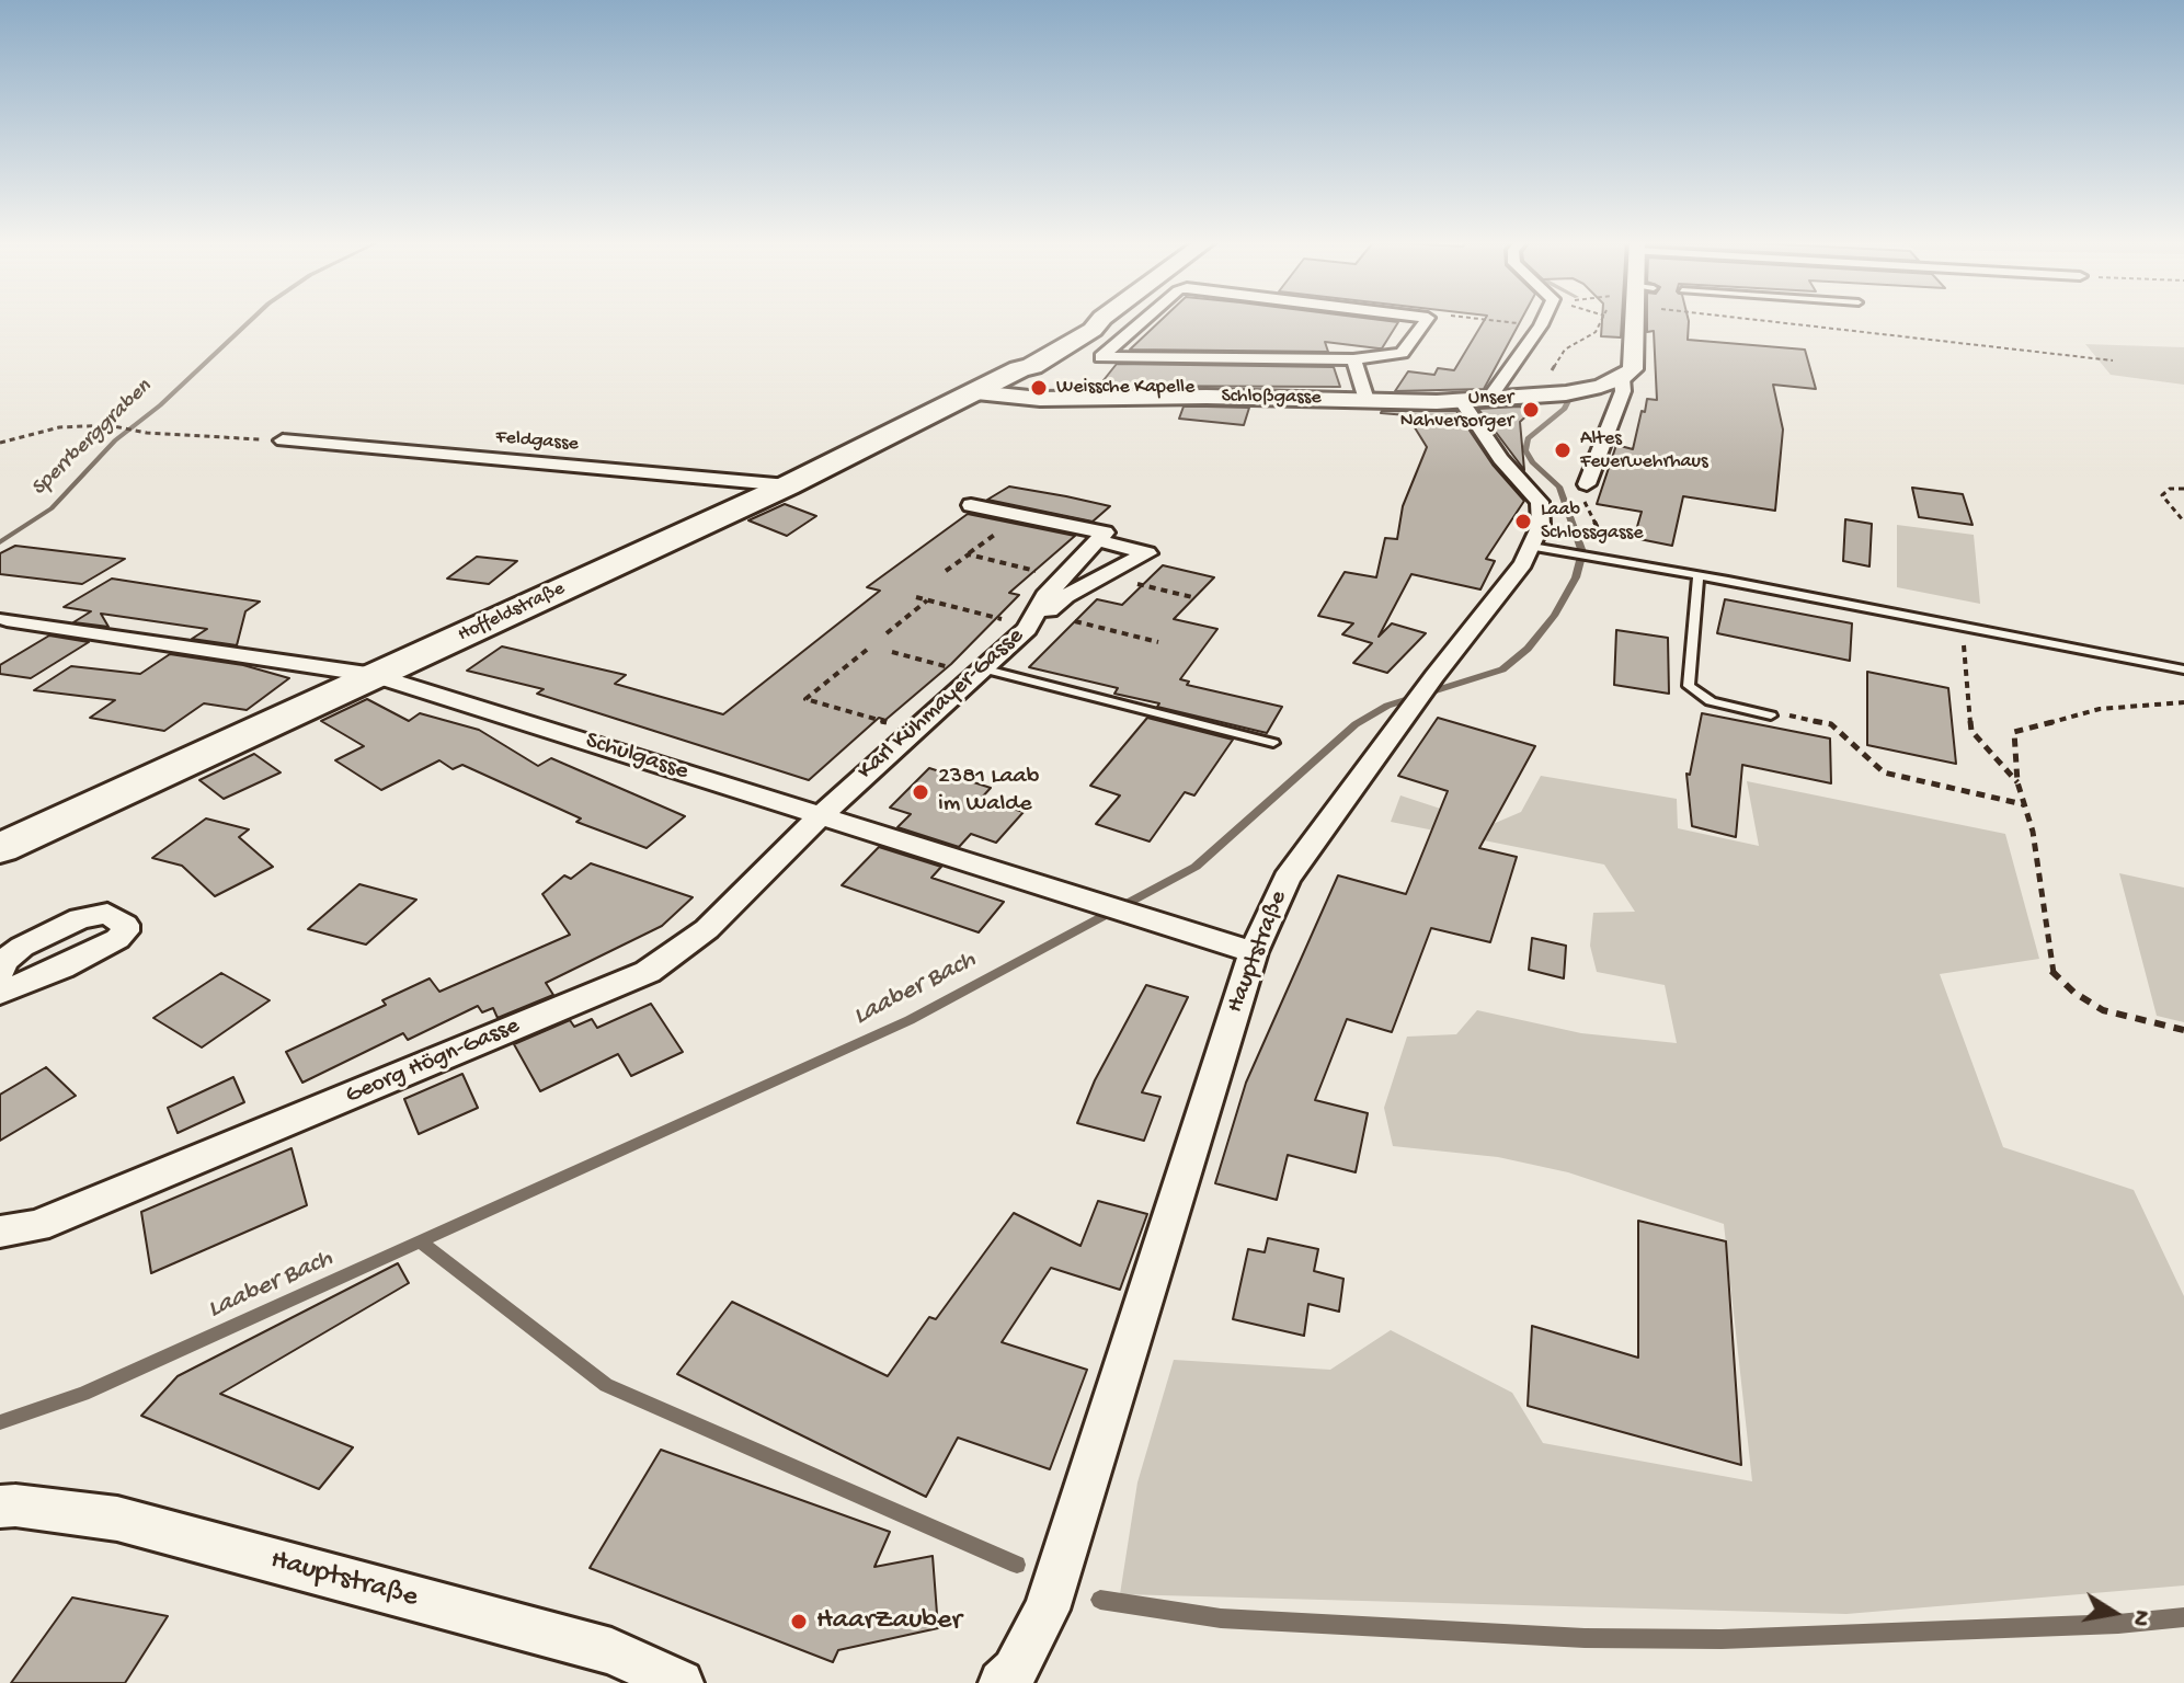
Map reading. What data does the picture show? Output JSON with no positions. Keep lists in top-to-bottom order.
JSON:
{
  "streets": {
    "main road": ["Hoffeldstraße"],
    "street": [
      "Schloßgasse",
      "Feldgasse",
      "Karl Kühmayer-Gasse",
      "Schulgasse",
      "Hauptstraße",
      "Georg Högn-Gasse"
    ]
  },
  "crossings": [
    ["Schloßgasse", "Hoffeldstraße"],
    ["Schloßgasse", "Hauptstraße"],
    ["Feldgasse", "Hoffeldstraße"],
    ["Hoffeldstraße", "Schulgasse"],
    ["Karl Kühmayer-Gasse", "Schulgasse"],
    ["Karl Kühmayer-Gasse", "Georg Högn-Gasse"],
    ["Schulgasse", "Hauptstraße"],
    ["Schulgasse", "Georg Högn-Gasse"]
  ],
  "water": ["Sperrberggraben", "Laaber Bach"],
  "places": [
    "Weissche Kapelle",
    "Unser Nahversorger",
    "Altes Feuerwehrhaus",
    "Laab Schlossgasse",
    "2381 Laab im Walde",
    "HaarZauber"
  ],
  "north": "right"
}
